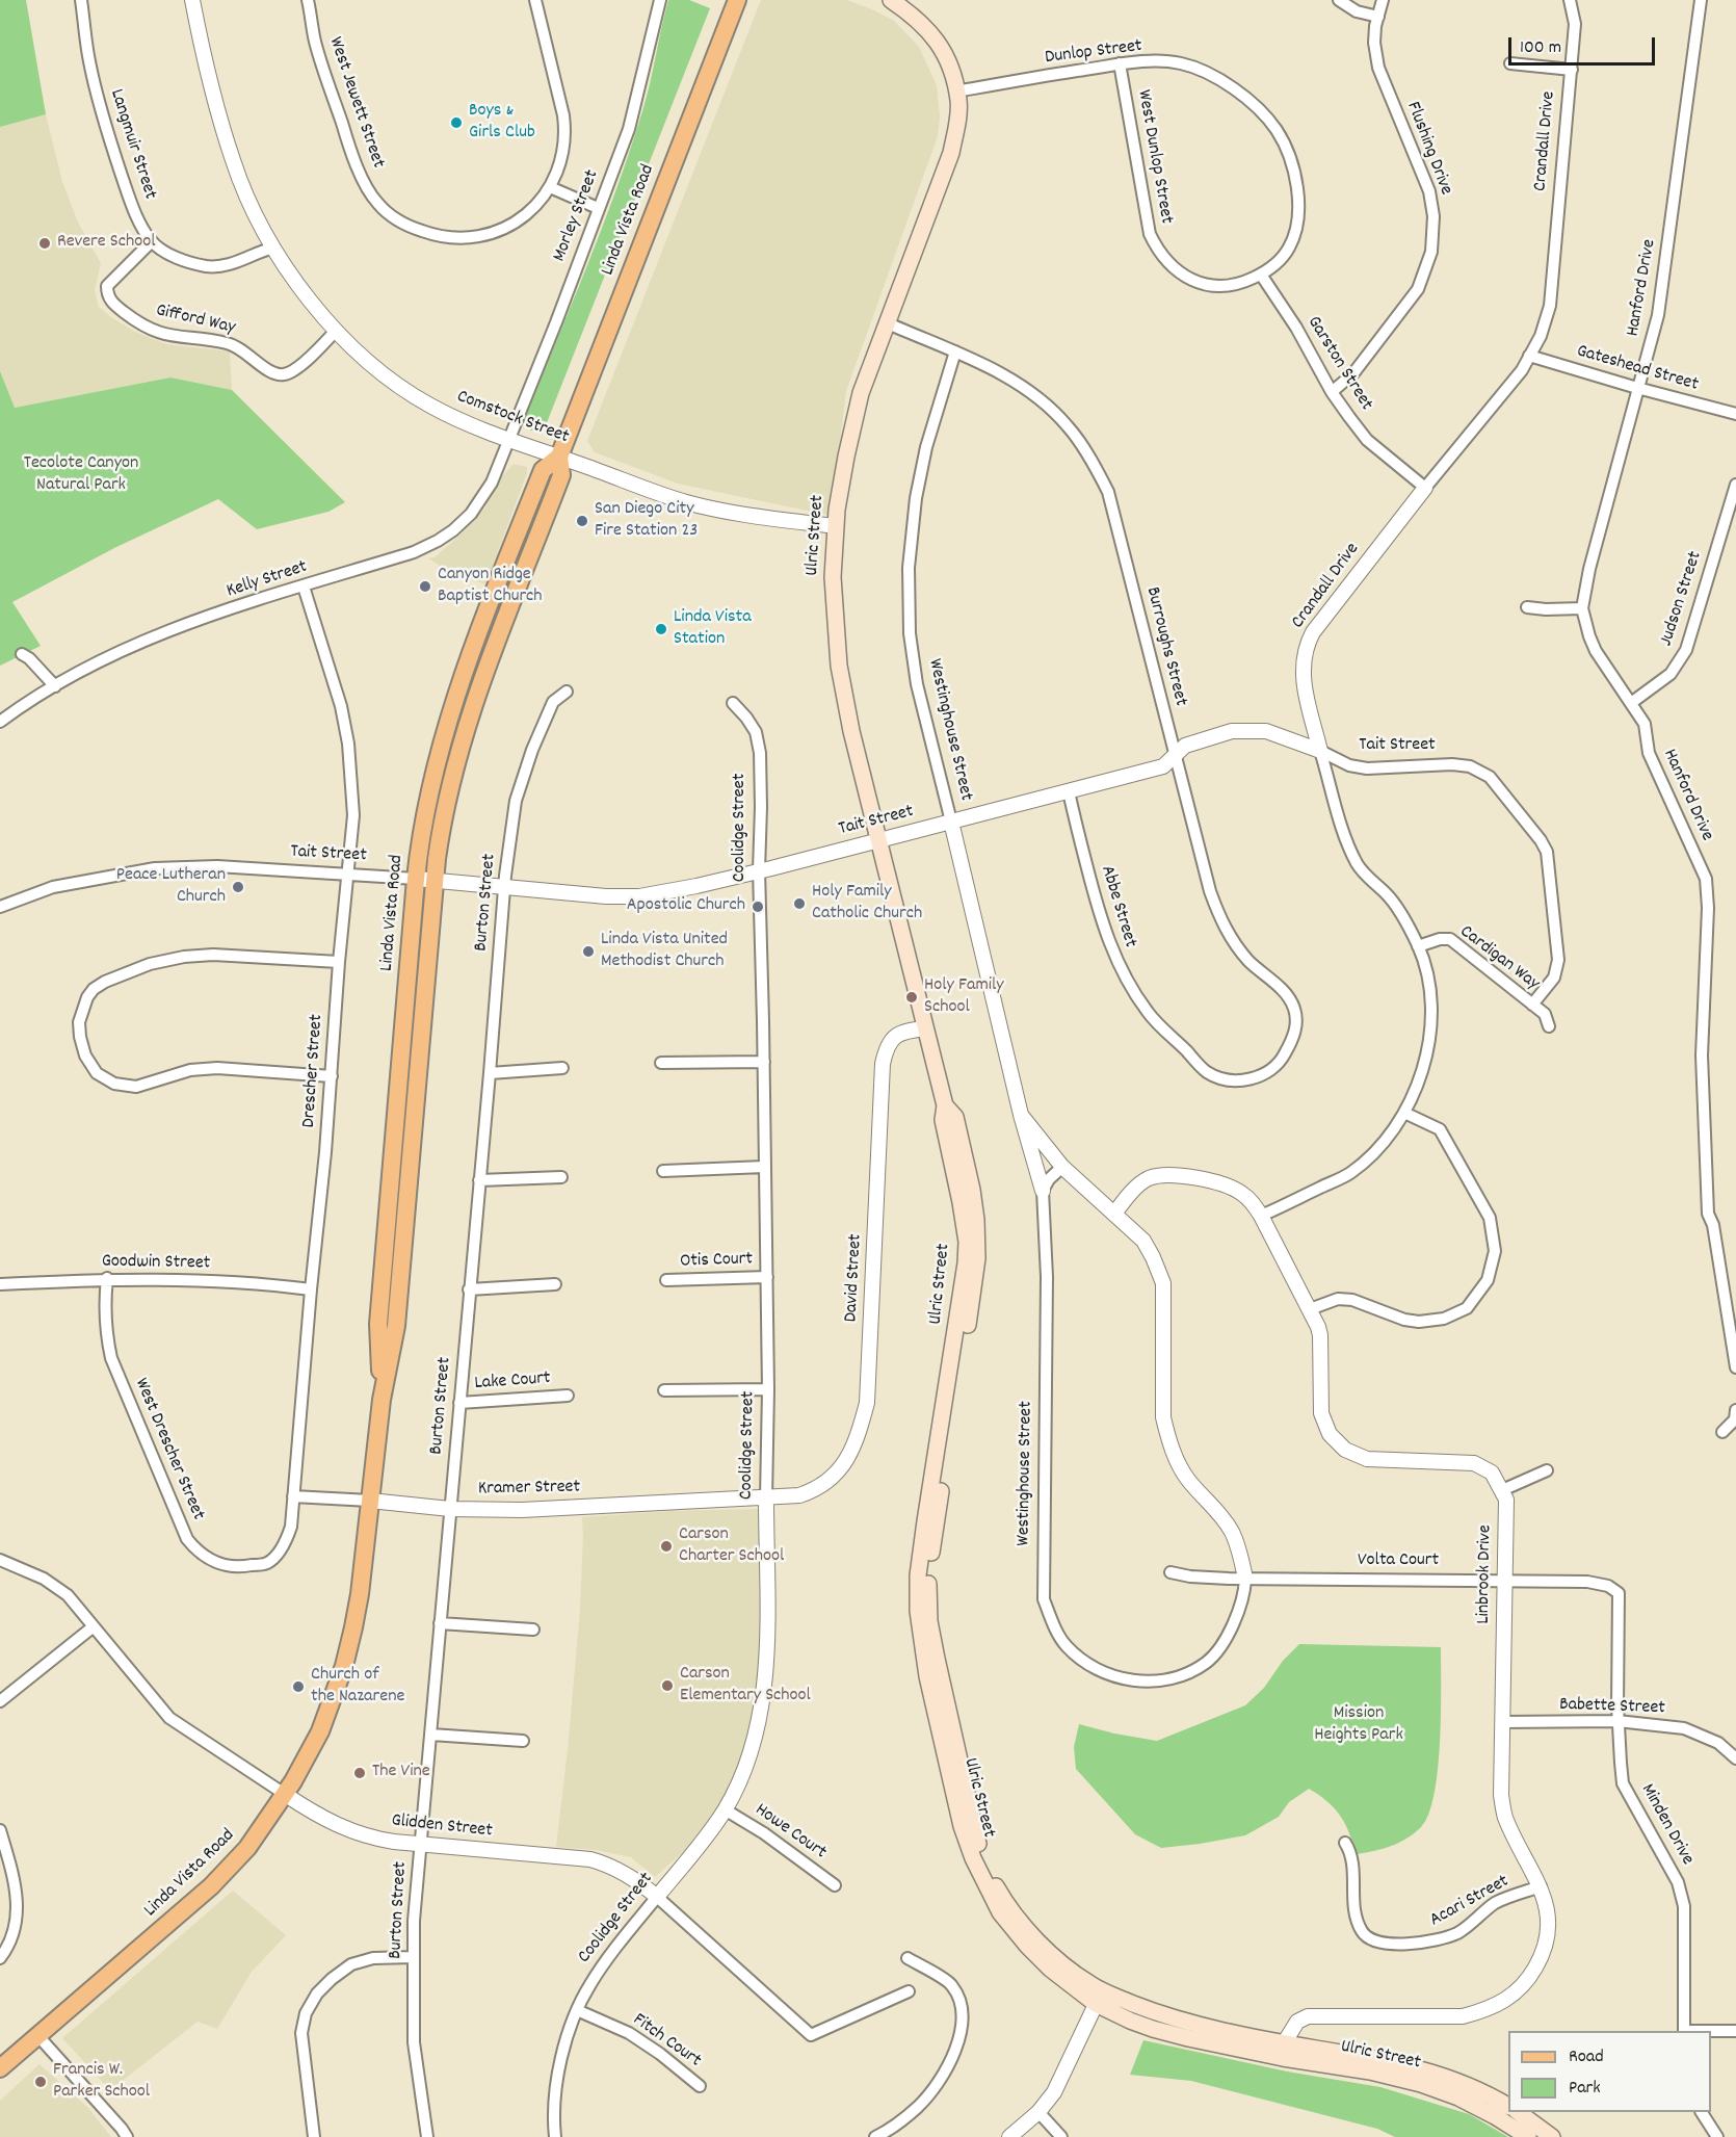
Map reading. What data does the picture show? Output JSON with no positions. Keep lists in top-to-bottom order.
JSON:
{
  "streets": {
    "main road": ["Linda Vista Road", "Ulric Street"],
    "street": [
      "Dunlop Street",
      "West Jewett Street",
      "Crandall Drive",
      "Langmuir Street",
      "Flushing Drive",
      "West Dunlop Street",
      "Morley Street",
      "Hanford Drive",
      "Gifford Way",
      "Garston Street",
      "Gateshead Street",
      "Comstock Street",
      "Kelly Street",
      "Judson Street",
      "Burroughs Street",
      "Westinghouse Street",
      "Tait Street",
      "Coolidge Street",
      "Burton Street",
      "Abbe Street",
      "Cardigan Way",
      "Drescher Street",
      "Otis Court",
      "Goodwin Street",
      "David Street",
      "Lake Court",
      "West Drescher Street",
      "Kramer Street",
      "Volta Court",
      "Linbrook Drive",
      "Babette Street",
      "Minden Drive",
      "Glidden Street",
      "Howe Court",
      "Acari Street",
      "Fitch Court"
    ]
  },
  "crossings": [
    ["Dunlop Street", "West Dunlop Street"],
    ["Dunlop Street", "Garston Street"],
    ["Dunlop Street", "Ulric Street"],
    ["Crandall Drive", "Garston Street"],
    ["Crandall Drive", "Gateshead Street"],
    ["Crandall Drive", "Tait Street"],
    ["Crandall Drive", "Cardigan Way"],
    ["Langmuir Street", "Gifford Way"],
    ["Langmuir Street", "Comstock Street"],
    ["Flushing Drive", "Garston Street"],
    ["West Dunlop Street", "Garston Street"],
    ["Morley Street", "Comstock Street"],
    ["Morley Street", "Kelly Street"],
    ["Linda Vista Road", "Comstock Street"],
    ["Linda Vista Road", "Tait Street"],
    ["Linda Vista Road", "Kramer Street"],
    ["Linda Vista Road", "Glidden Street"],
    ["Hanford Drive", "Gateshead Street"],
    ["Hanford Drive", "Judson Street"],
    ["Gifford Way", "Comstock Street"],
    ["Comstock Street", "Ulric Street"],
    ["Comstock Street", "Kelly Street"],
    ["Ulric Street", "Burroughs Street"],
    ["Ulric Street", "Tait Street"],
    ["Ulric Street", "David Street"],
    ["Ulric Street", "Linbrook Drive"],
    ["Kelly Street", "Drescher Street"],
    ["Burroughs Street", "Westinghouse Street"],
    ["Burroughs Street", "Tait Street"],
    ["Burroughs Street", "Abbe Street"],
    ["Westinghouse Street", "Tait Street"],
    ["Westinghouse Street", "Volta Court"],
    ["Tait Street", "Coolidge Street"],
    ["Tait Street", "Burton Street"],
    ["Tait Street", "Abbe Street"],
    ["Tait Street", "Cardigan Way"],
    ["Tait Street", "Drescher Street"],
    ["Coolidge Street", "Otis Court"],
    ["Coolidge Street", "David Street"],
    ["Coolidge Street", "Kramer Street"],
    ["Coolidge Street", "Glidden Street"],
    ["Coolidge Street", "Howe Court"],
    ["Coolidge Street", "Fitch Court"],
    ["Burton Street", "Lake Court"],
    ["Burton Street", "Kramer Street"],
    ["Burton Street", "Glidden Street"],
    ["Drescher Street", "Goodwin Street"],
    ["Drescher Street", "West Drescher Street"],
    ["Drescher Street", "Kramer Street"],
    ["Goodwin Street", "West Drescher Street"],
    ["David Street", "Kramer Street"],
    ["Volta Court", "Linbrook Drive"],
    ["Volta Court", "Minden Drive"],
    ["Linbrook Drive", "Babette Street"],
    ["Linbrook Drive", "Acari Street"],
    ["Babette Street", "Minden Drive"]
  ],
  "parks": ["Tecolote Canyon Natural Park", "Mission Heights Park"],
  "places": [
    "Boys & Girls Club",
    "Revere School",
    "San Diego City Fire Station 23",
    "Canyon Ridge Baptist Church",
    "Linda Vista Station",
    "Peace Lutheran Church",
    "Holy Family Catholic Church",
    "Apostolic Church",
    "Linda Vista United Methodist Church",
    "Holy Family School",
    "Carson Charter School",
    "Carson Elementary School",
    "Church of the Nazarene",
    "The Vine",
    "Francis W. Parker School"
  ],
  "legend": ["Road", "Park"],
  "scale_bar": "100 m"
}
